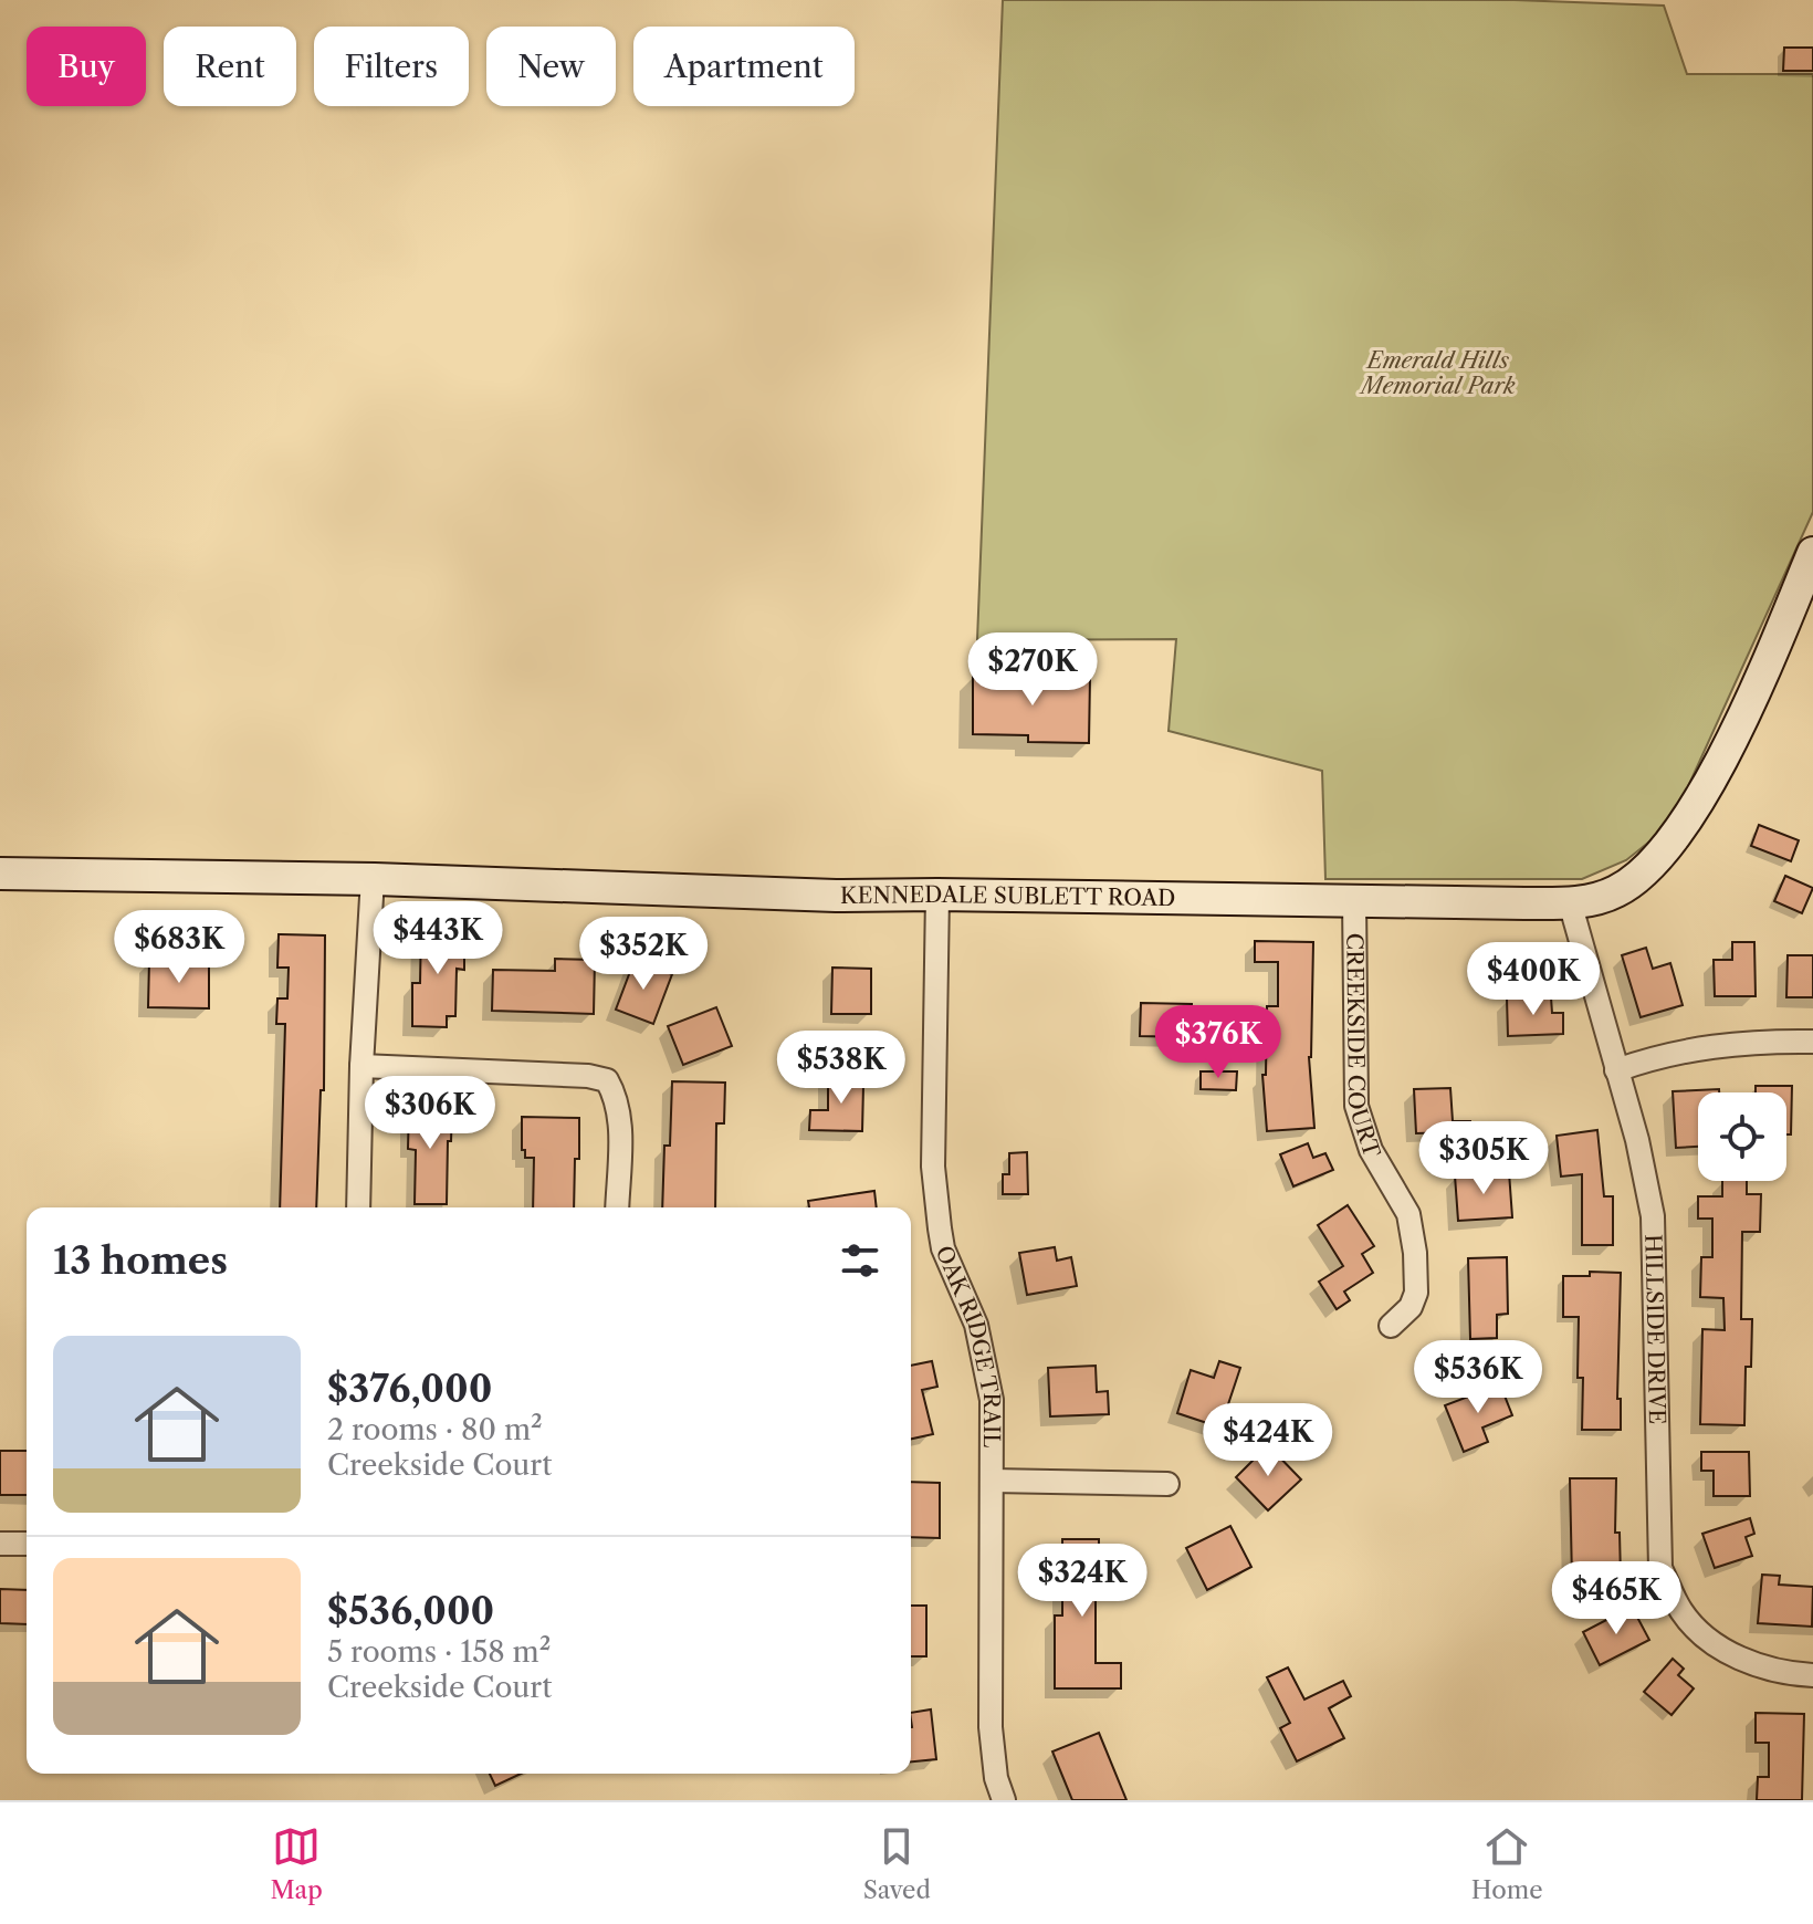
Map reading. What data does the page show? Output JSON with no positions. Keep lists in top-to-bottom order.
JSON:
{
  "streets": {
    "main road": ["KENNEDALE SUBLETT ROAD"],
    "street": ["CREEKSIDE COURT", "HILLSIDE DRIVE", "OAK RIDGE TRAIL"]
  },
  "crossings": [
    ["KENNEDALE SUBLETT ROAD", "CREEKSIDE COURT"],
    ["KENNEDALE SUBLETT ROAD", "HILLSIDE DRIVE"],
    ["KENNEDALE SUBLETT ROAD", "OAK RIDGE TRAIL"]
  ],
  "parks": ["Emerald Hills Memorial Park"],
  "page": {
    "chip": [
      "Buy",
      "Rent",
      "Filters",
      "New",
      "Apartment"
    ],
    "price": [
      "$270K",
      "$443K",
      "$683K",
      "$352K",
      "$400K",
      "$376K",
      "$538K",
      "$306K",
      "$305K",
      "$536K",
      "$424K",
      "$324K",
      "$465K"
    ],
    "heading": "13 homes",
    "list": [
      {
        "name": "$376,000",
        "note": "2 rooms · 80 m² · Creekside Court"
      },
      {
        "name": "$536,000",
        "note": "5 rooms · 158 m² · Creekside Court"
      }
    ],
    "tabs": ["Map", "Saved", "Home"]
  }
}
